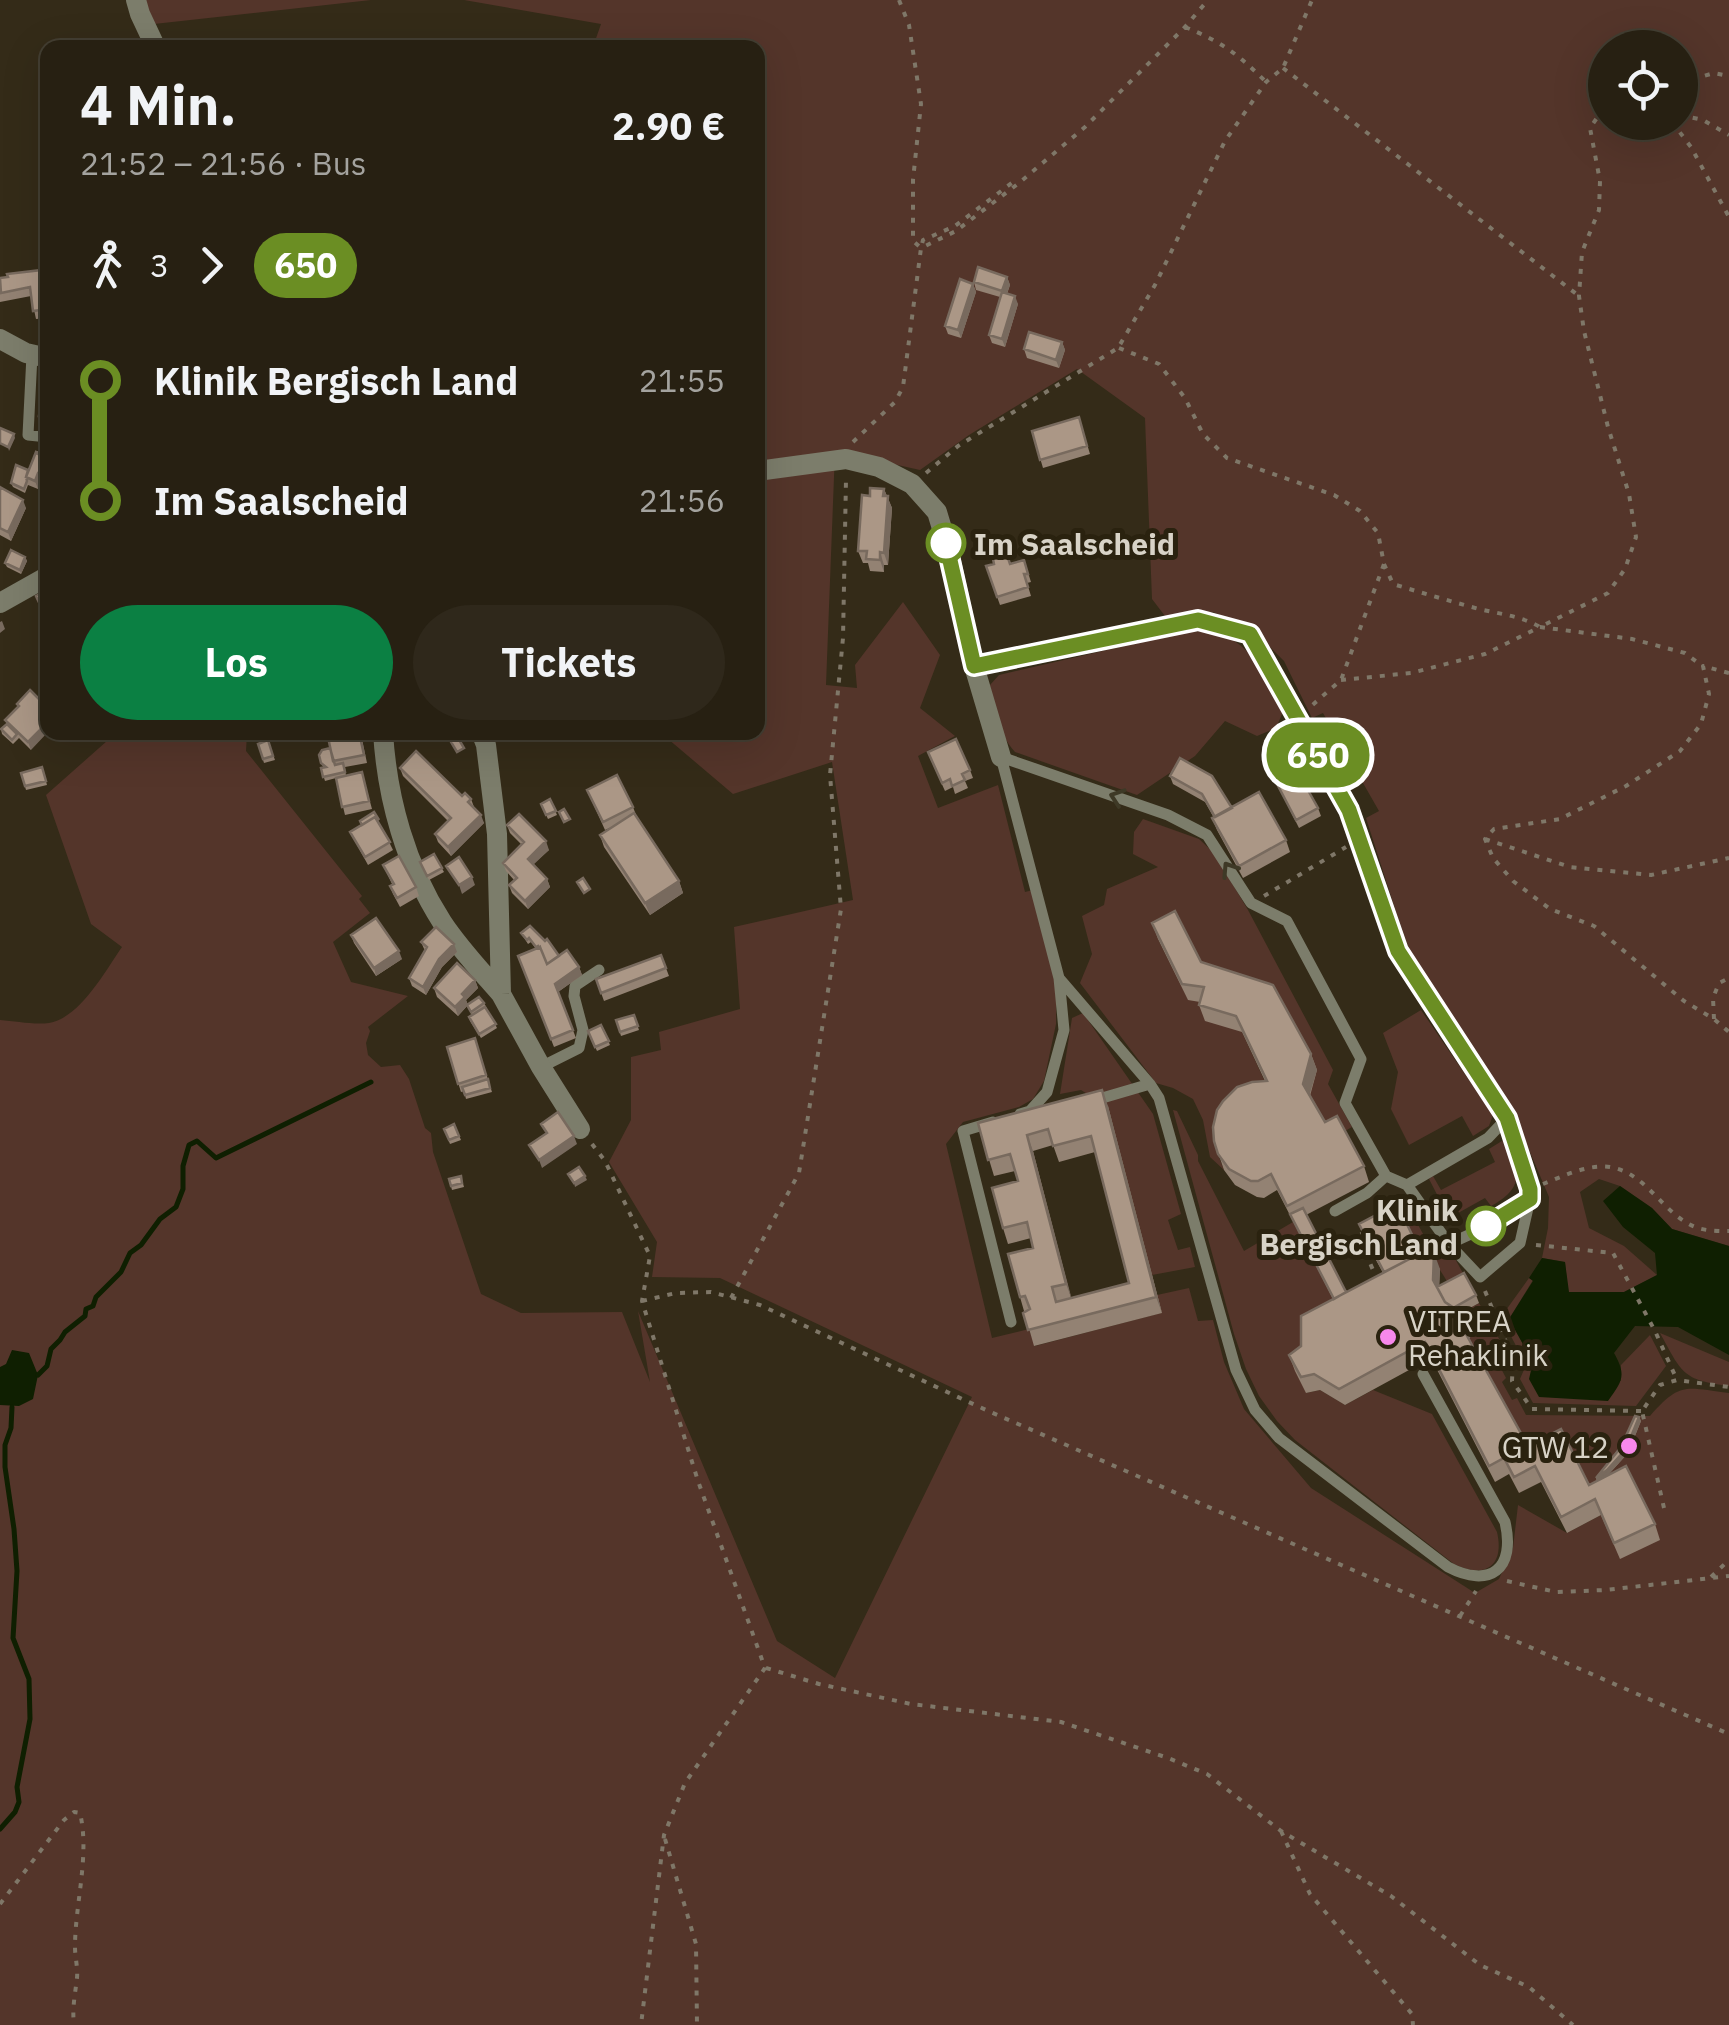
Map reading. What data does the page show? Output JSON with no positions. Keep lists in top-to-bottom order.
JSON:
{
  "places": [
    "Im Saalscheid",
    "Klinik Bergisch Land",
    "VITREA Rehaklinik",
    "GTW 12"
  ],
  "lines": ["bus line 650"],
  "page": {
    "on_map": "650",
    "heading": ["4 Min.", "21:52 – 21:56 · Bus", "2.90 €"],
    "legs": ["3", "650"],
    "list": [
      {
        "name": "Klinik Bergisch Land",
        "value": "21:55"
      },
      {
        "name": "Im Saalscheid",
        "value": "21:56"
      }
    ],
    "buttons": ["Los", "Tickets"]
  }
}
